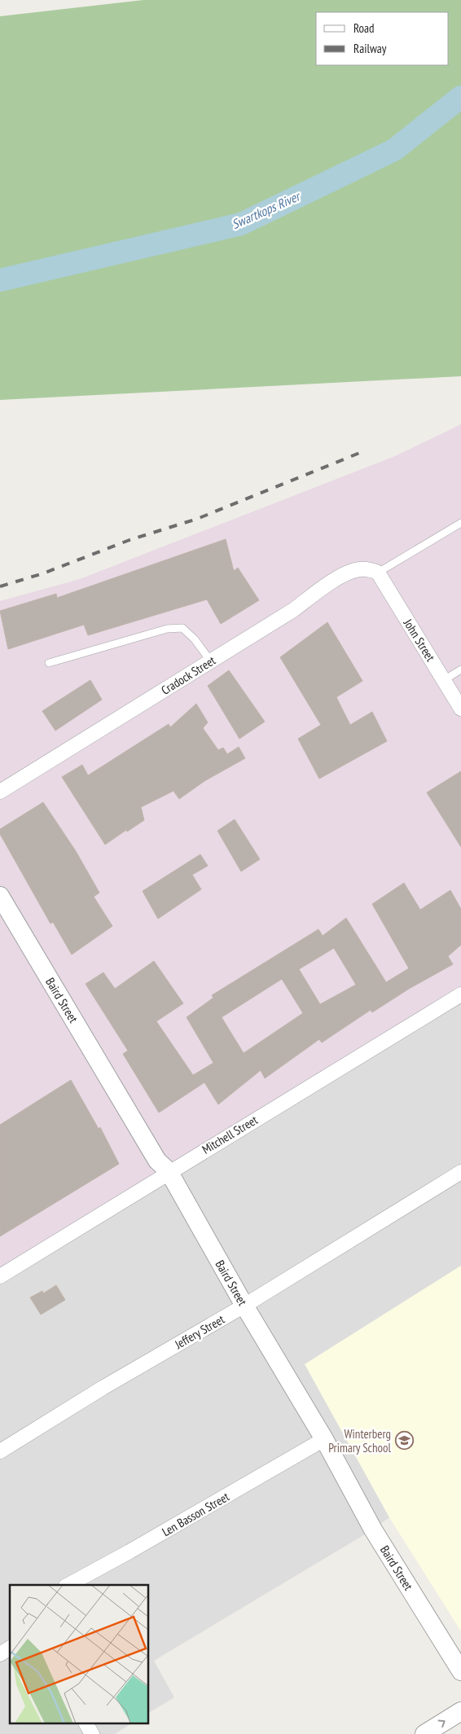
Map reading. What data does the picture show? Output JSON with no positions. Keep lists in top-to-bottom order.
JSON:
{
  "streets": {
    "street": [
      "John Street",
      "Cradock Street",
      "Baird Street",
      "Mitchell Street",
      "Jeffery Street",
      "Len Basson Street"
    ]
  },
  "crossings": [
    ["John Street", "Cradock Street"],
    ["Baird Street", "Mitchell Street"],
    ["Baird Street", "Jeffery Street"],
    ["Baird Street", "Len Basson Street"]
  ],
  "water": ["Swartkops River"],
  "places": {
    "school or university": ["Winterberg Primary School"]
  },
  "legend": ["Road", "Railway"]
}
